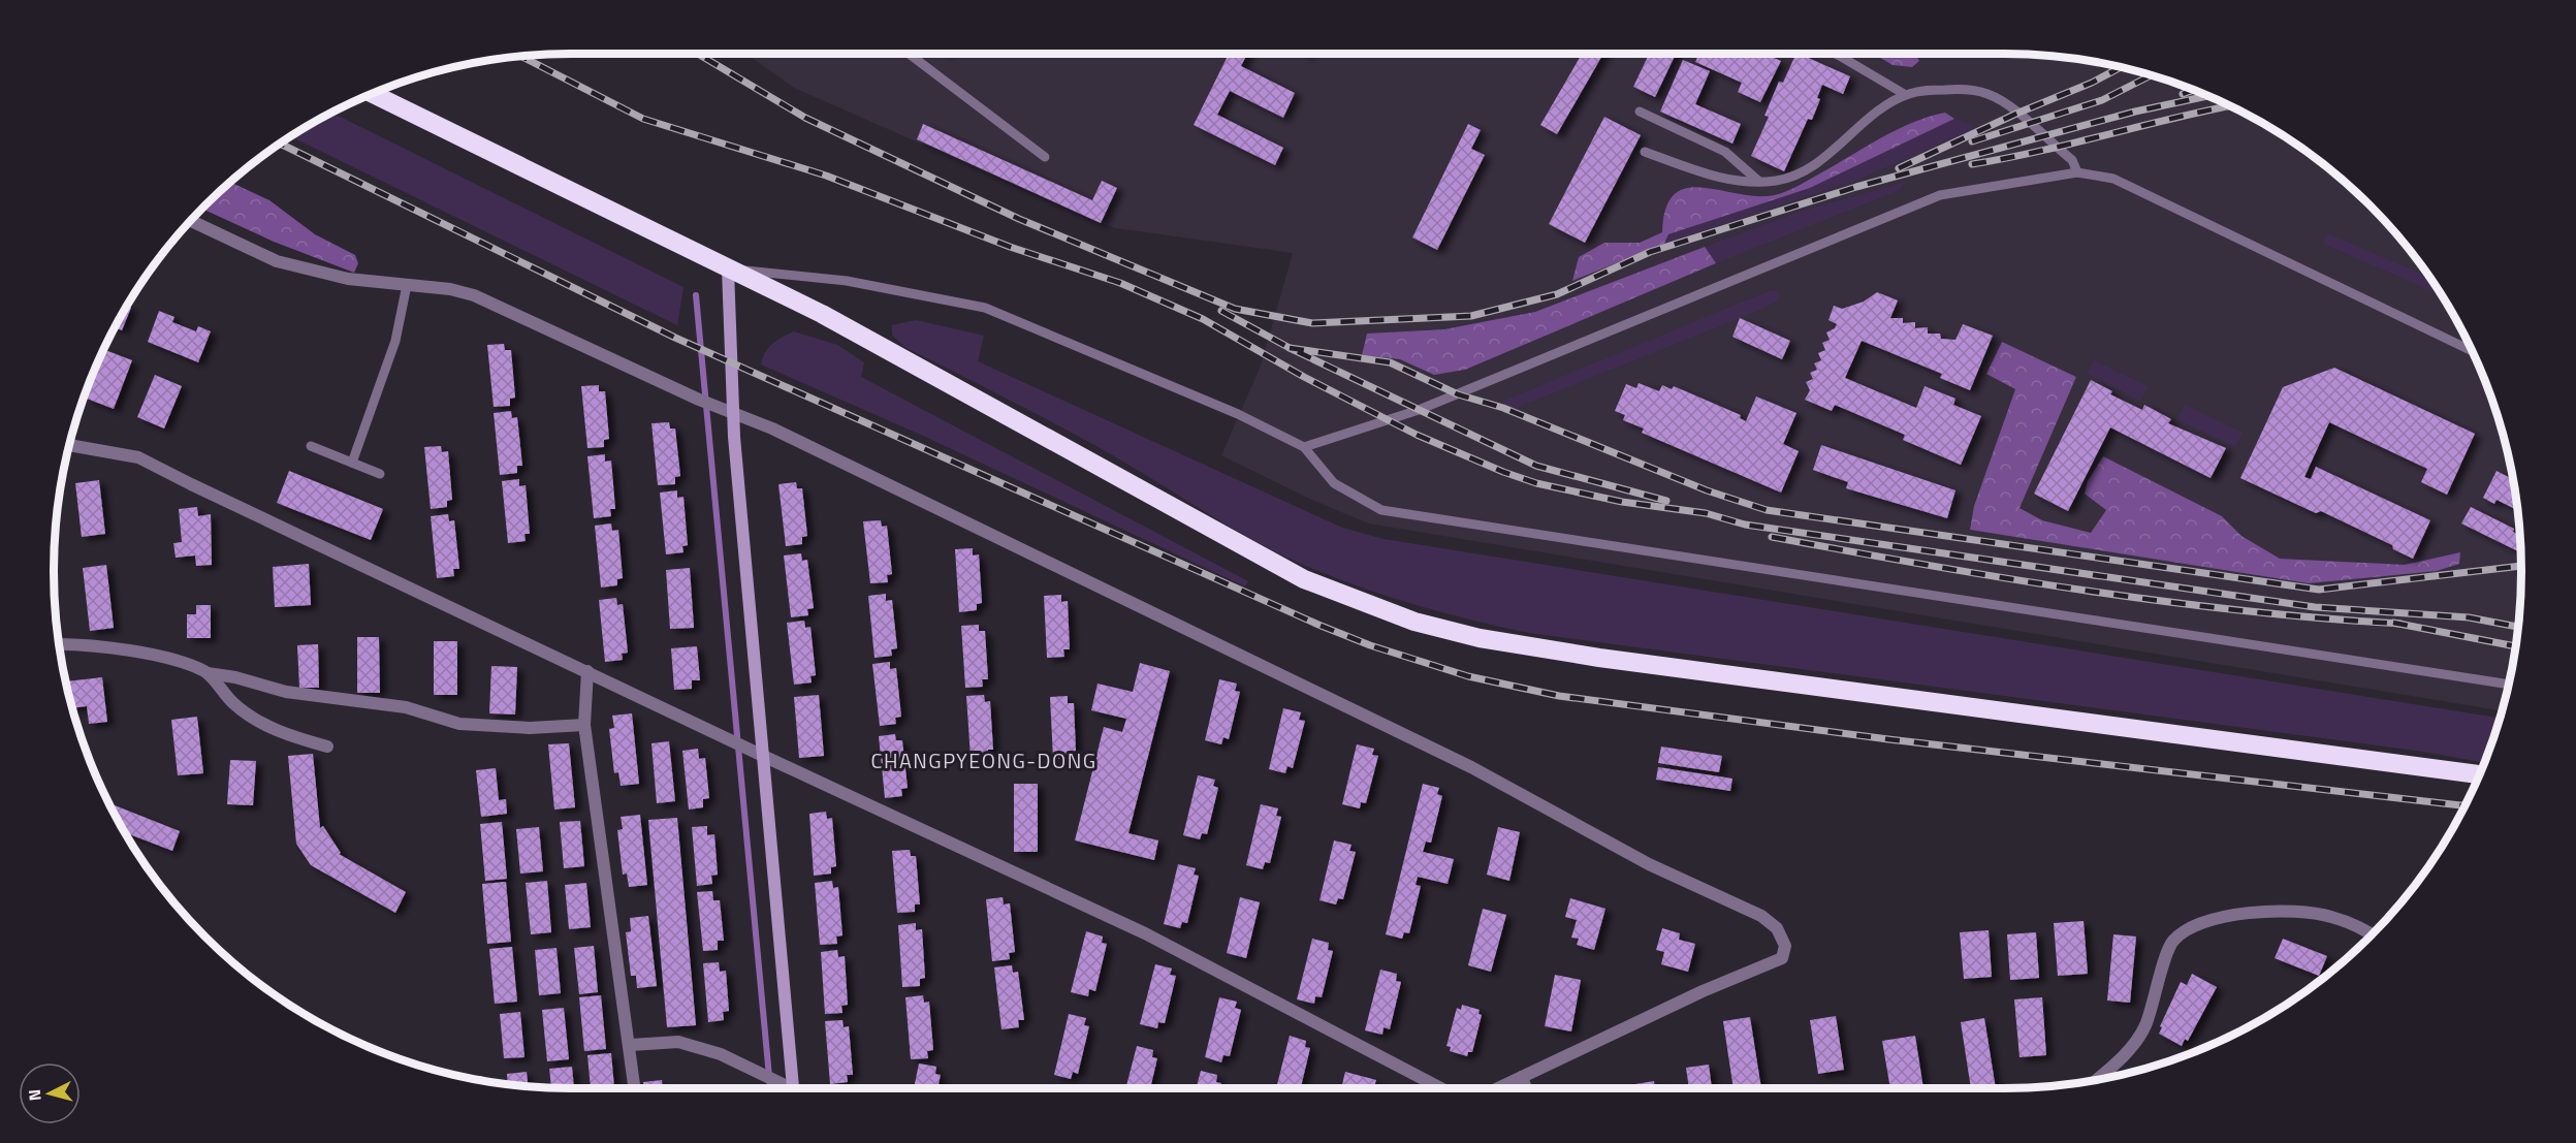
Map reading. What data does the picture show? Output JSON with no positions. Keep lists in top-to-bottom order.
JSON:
{
  "districts": ["CHANGPYEONG-DONG"],
  "north": "left"
}
